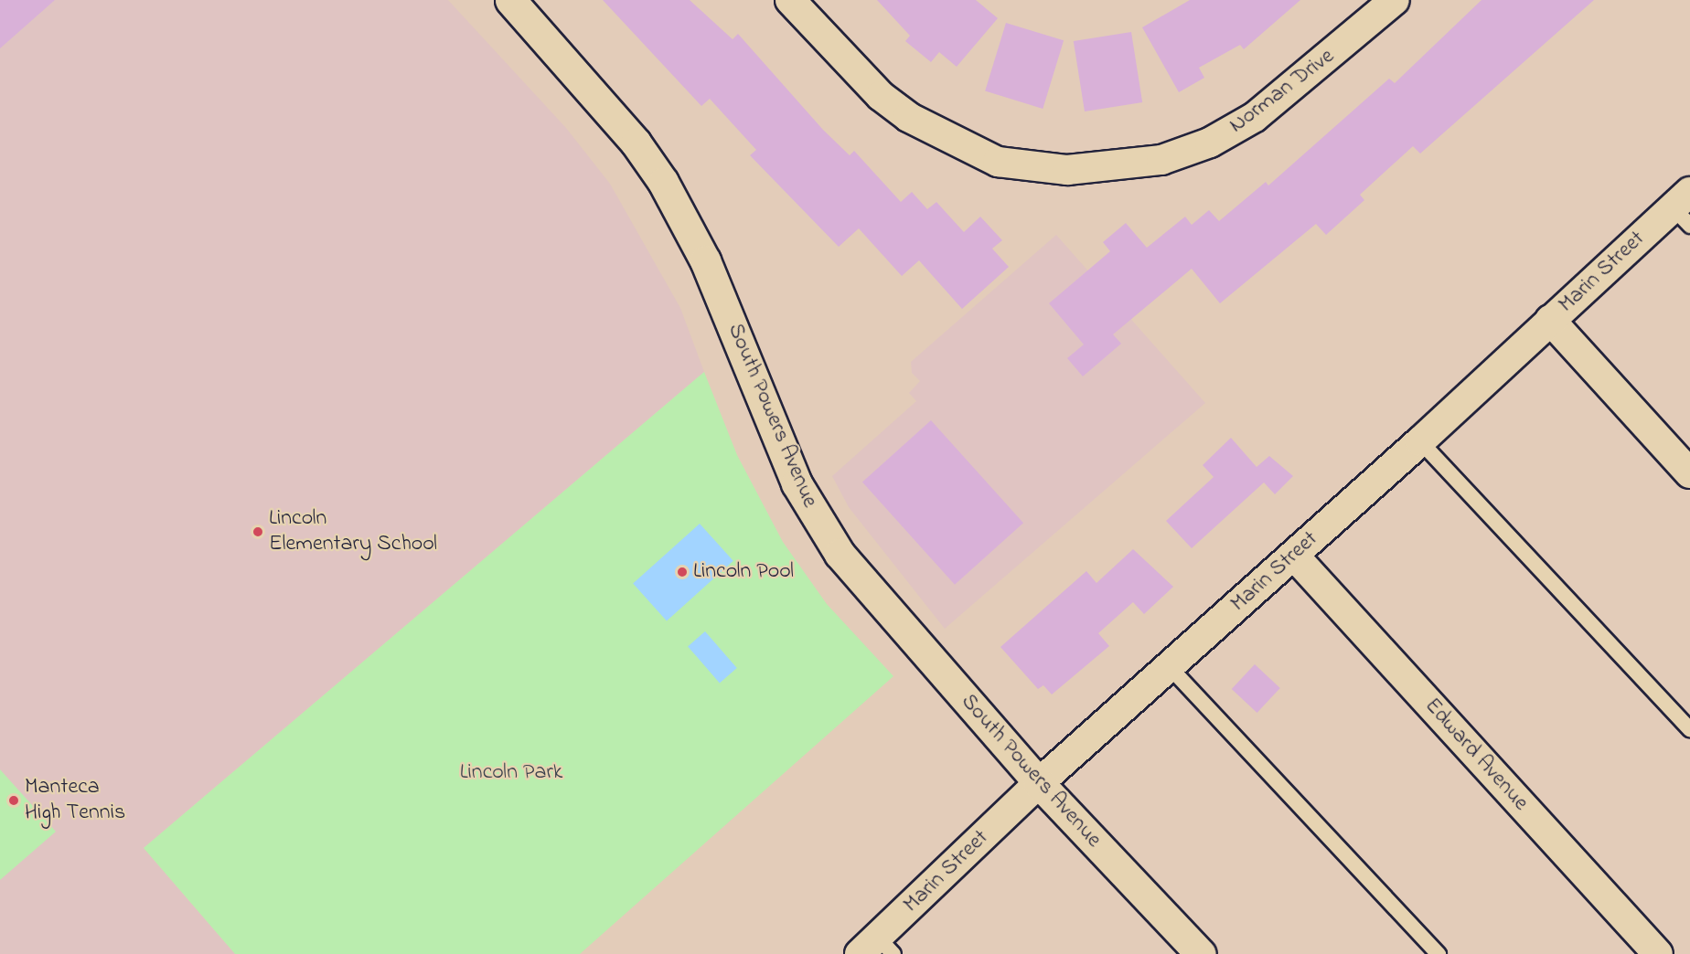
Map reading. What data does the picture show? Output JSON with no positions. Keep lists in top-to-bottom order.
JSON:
{
  "streets": {
    "street": [
      "Norman Drive",
      "Marin Street",
      "South Powers Avenue",
      "Edward Avenue"
    ]
  },
  "crossings": [
    ["Marin Street", "South Powers Avenue"],
    ["Marin Street", "Edward Avenue"]
  ],
  "parks": ["Lincoln Park"],
  "places": ["Lincoln Elementary School", "Lincoln Pool", "Manteca High Tennis"]
}
